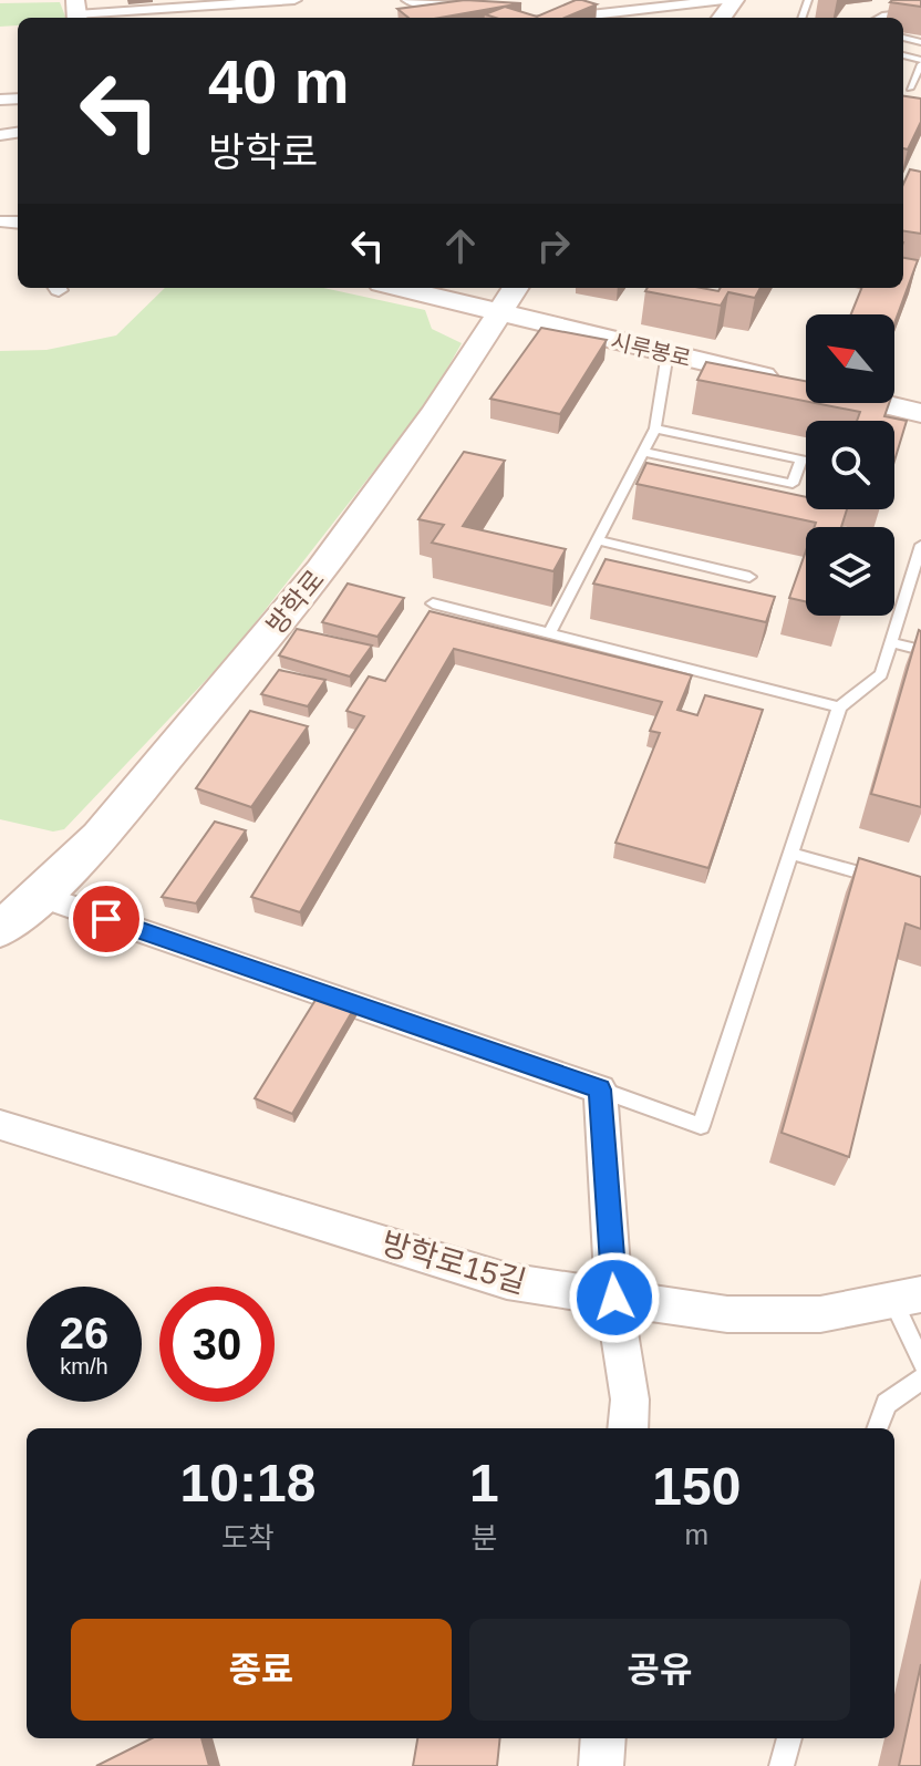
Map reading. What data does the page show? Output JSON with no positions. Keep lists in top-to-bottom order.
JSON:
{
  "streets": {
    "main road": ["시루봉로", "방학로"],
    "street": ["방학로15길"]
  },
  "crossings": [
    ["시루봉로", "방학로"]
  ],
  "north": "top left",
  "page": {
    "turn": ["40 m", "방학로"],
    "speed": "26 km/h",
    "limit": "30",
    "eta": [
      "10:18",
      "도착",
      "1",
      "분",
      "150",
      "m"
    ],
    "buttons": ["종료", "공유"]
  }
}
